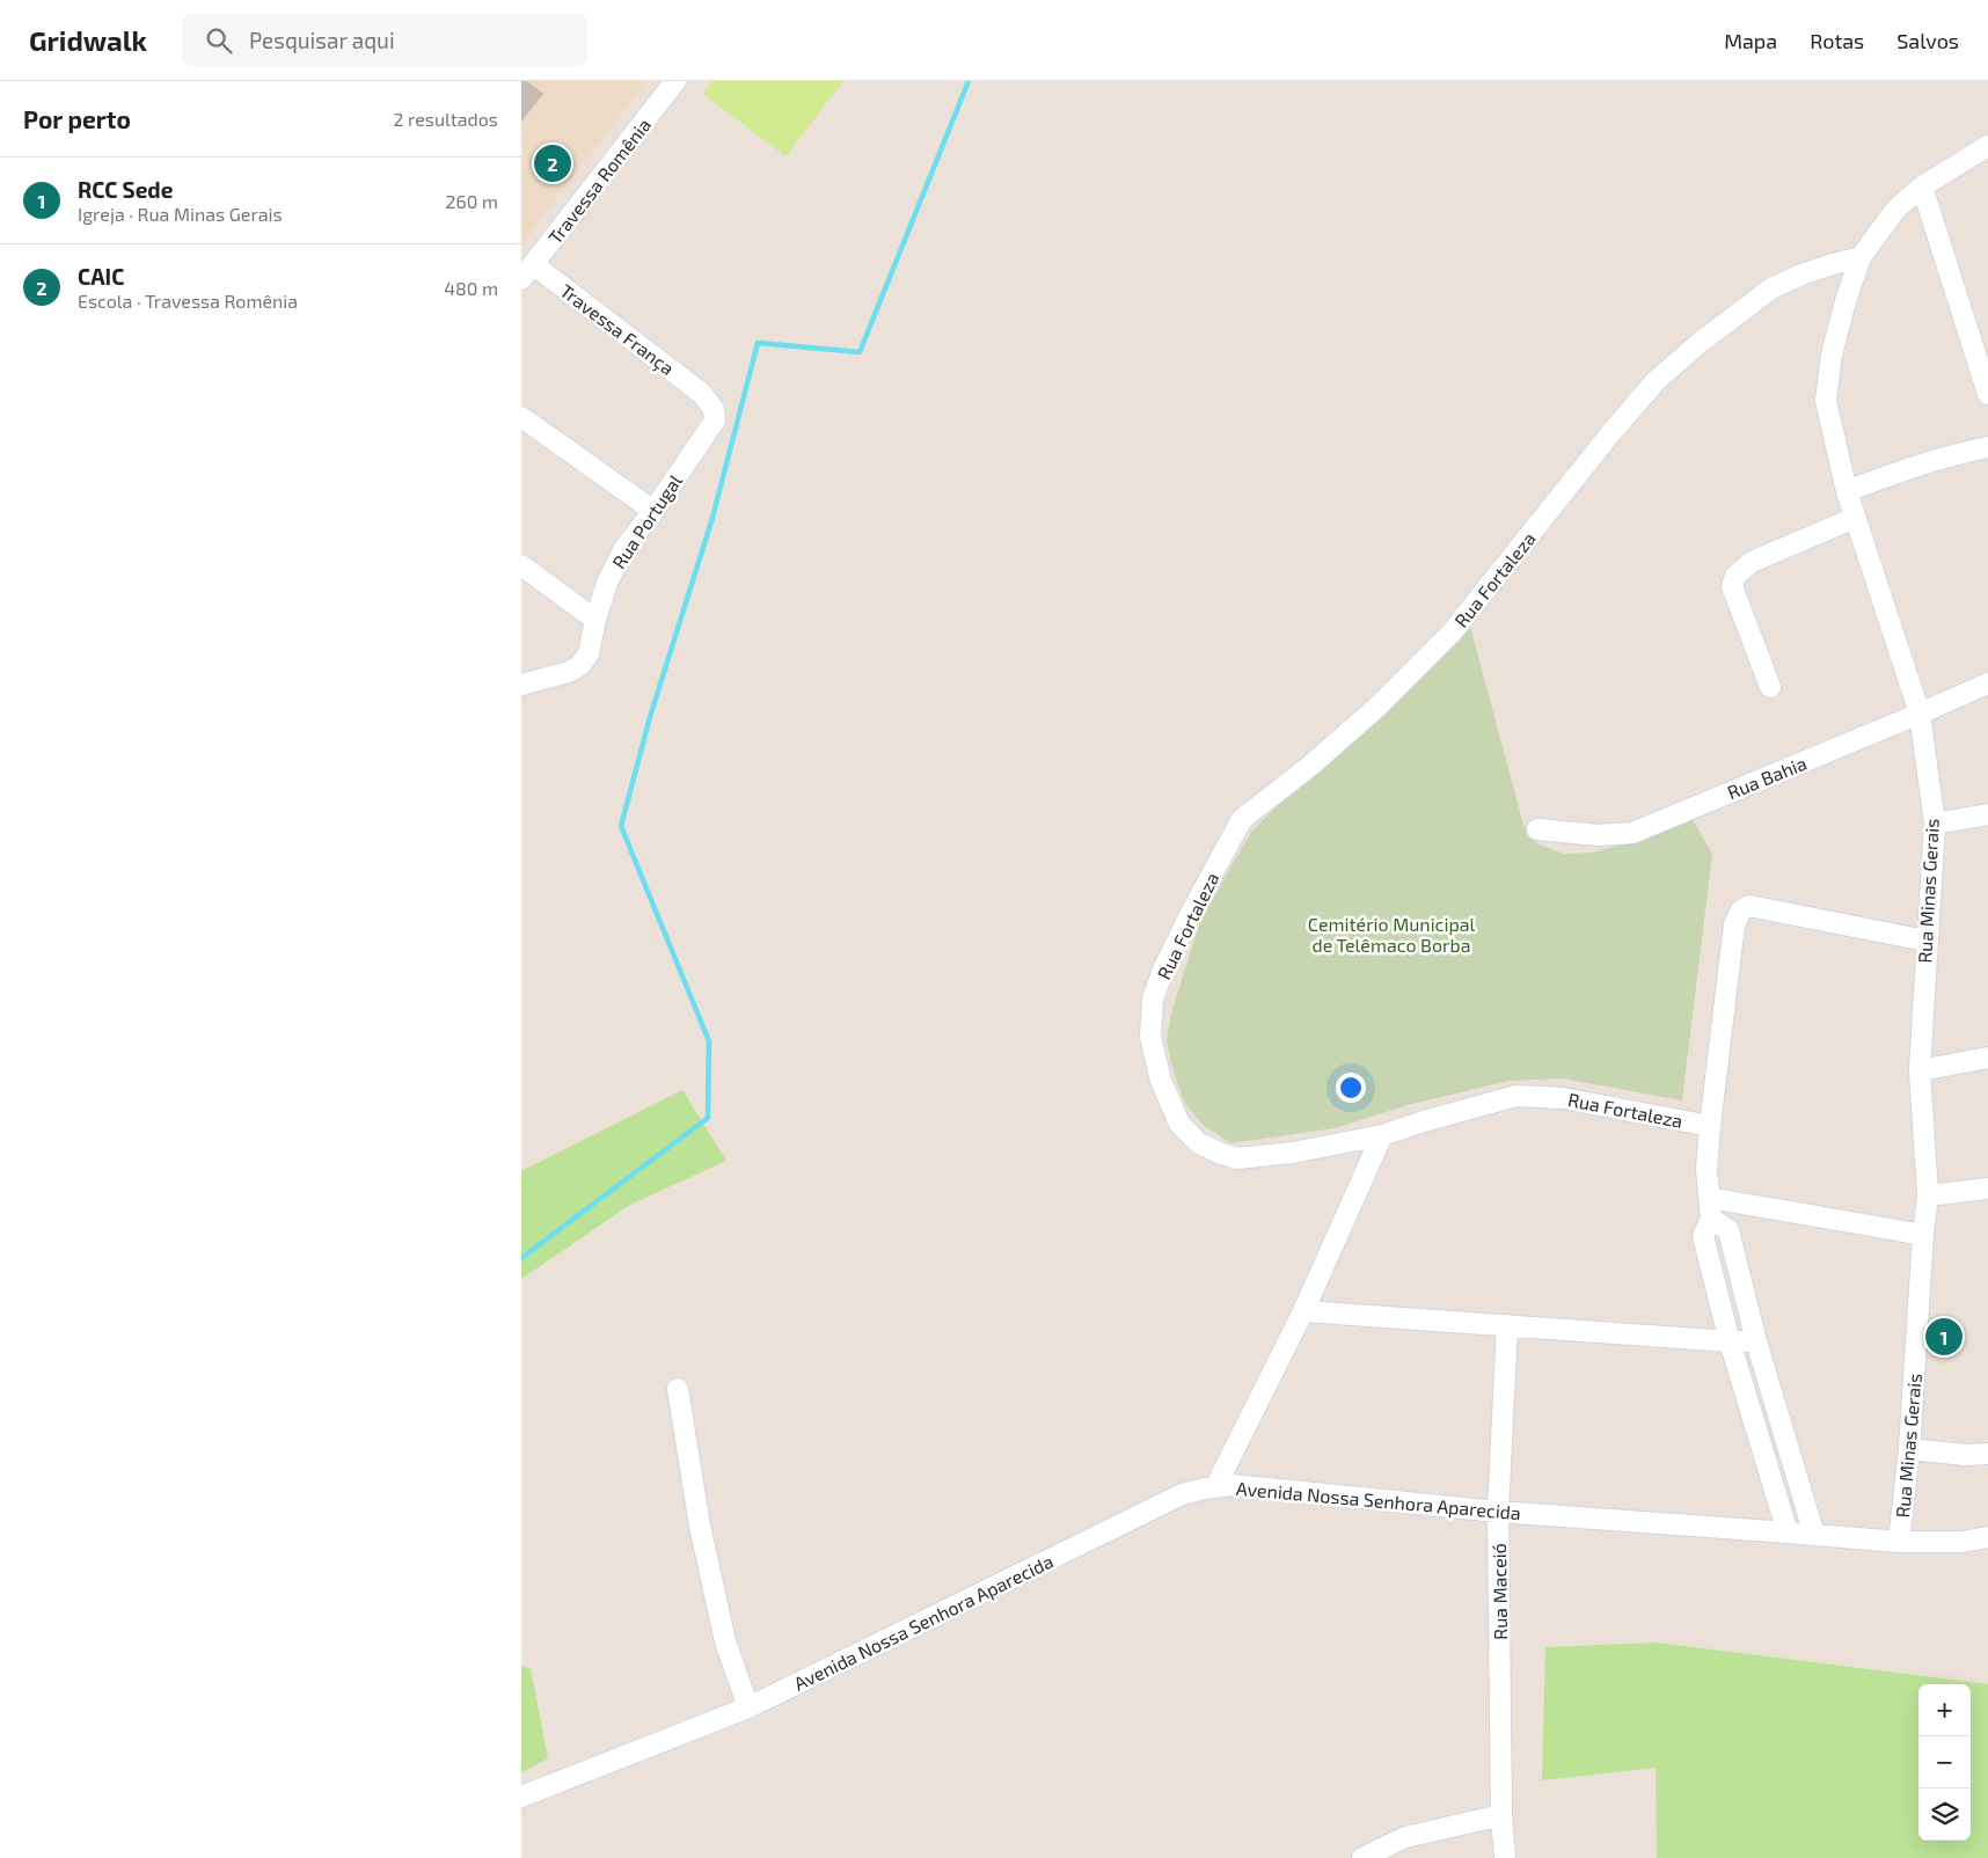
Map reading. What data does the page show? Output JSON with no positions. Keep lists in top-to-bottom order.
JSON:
{
  "streets": {
    "street": [
      "Travessa Romênia",
      "Travessa França",
      "Rua Portugal",
      "Rua Fortaleza",
      "Rua Bahia",
      "Rua Minas Gerais",
      "Avenida Nossa Senhora Aparecida",
      "Rua Maceió"
    ]
  },
  "crossings": [
    ["Travessa Romênia", "Travessa França"],
    ["Travessa França", "Rua Portugal"],
    ["Rua Fortaleza", "Rua Minas Gerais"],
    ["Rua Bahia", "Rua Minas Gerais"],
    ["Rua Minas Gerais", "Avenida Nossa Senhora Aparecida"],
    ["Avenida Nossa Senhora Aparecida", "Rua Maceió"]
  ],
  "parks": ["Cemitério Municipal de Telêmaco Borba"],
  "page": {
    "header": "Gridwalk",
    "search": "Pesquisar aqui",
    "nav": ["Mapa", "Rotas", "Salvos"],
    "heading": ["Por perto", "2 resultados"],
    "pins": ["2", "1"],
    "list": [
      {
        "mark": "1",
        "name": "RCC Sede",
        "note": "Igreja · Rua Minas Gerais",
        "value": "260 m"
      },
      {
        "mark": "2",
        "name": "CAIC",
        "note": "Escola · Travessa Romênia",
        "value": "480 m"
      }
    ],
    "map_buttons": ["+", "−"]
  }
}
